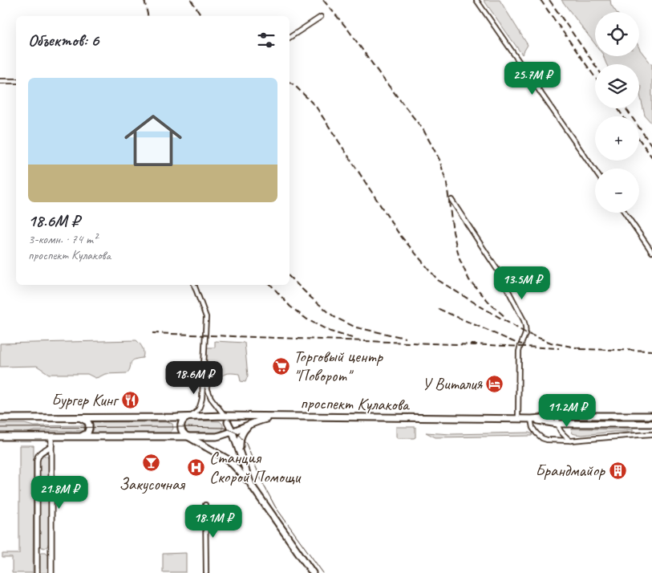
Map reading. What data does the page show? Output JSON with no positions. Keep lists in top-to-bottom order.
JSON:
{
  "streets": {
    "main road": ["проспект Кулакова"]
  },
  "places": {
    "supermarket": ["Торговый центр \"Поворот\""],
    "hotel": ["У Виталия"],
    "restaurant": ["Бургер Кинг"],
    "bar": ["Закусочная"],
    "hospital": ["Станция Скорой Помощи"],
    "building": ["Брандмайор"]
  },
  "page": {
    "map_buttons": ["+", "−"],
    "heading": "Объектов: 6",
    "price": [
      "25.7M ₽",
      "13.5M ₽",
      "18.6M ₽",
      "11.2M ₽",
      "21.8M ₽",
      "18.1M ₽"
    ],
    "list": [
      {
        "name": "18.6M ₽",
        "note": "3-комн. · 74 m² · проспект Кулакова"
      }
    ]
  }
}
